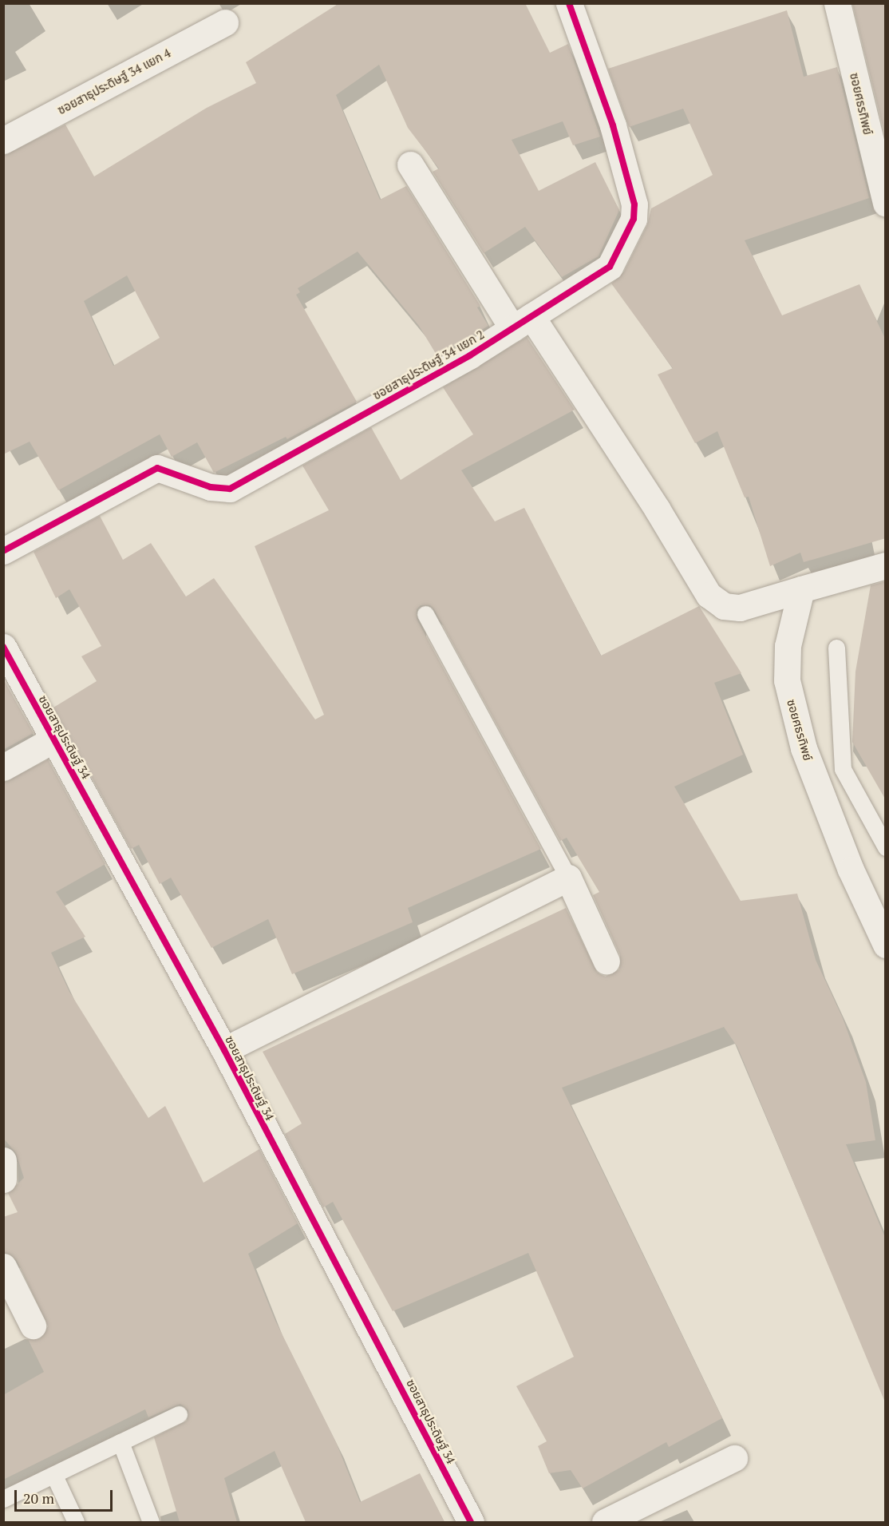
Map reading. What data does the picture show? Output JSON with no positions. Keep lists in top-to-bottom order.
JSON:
{
  "streets": {
    "street": [
      "ซอยสาธุประดิษฐ์ 34 แยก 4",
      "ซอยศธรทิพย์",
      "ซอยสาธุประดิษฐ์ 34 แยก 2",
      "ซอยสาธุประดิษฐ์ 34"
    ]
  },
  "scale_bar": "20 m"
}
